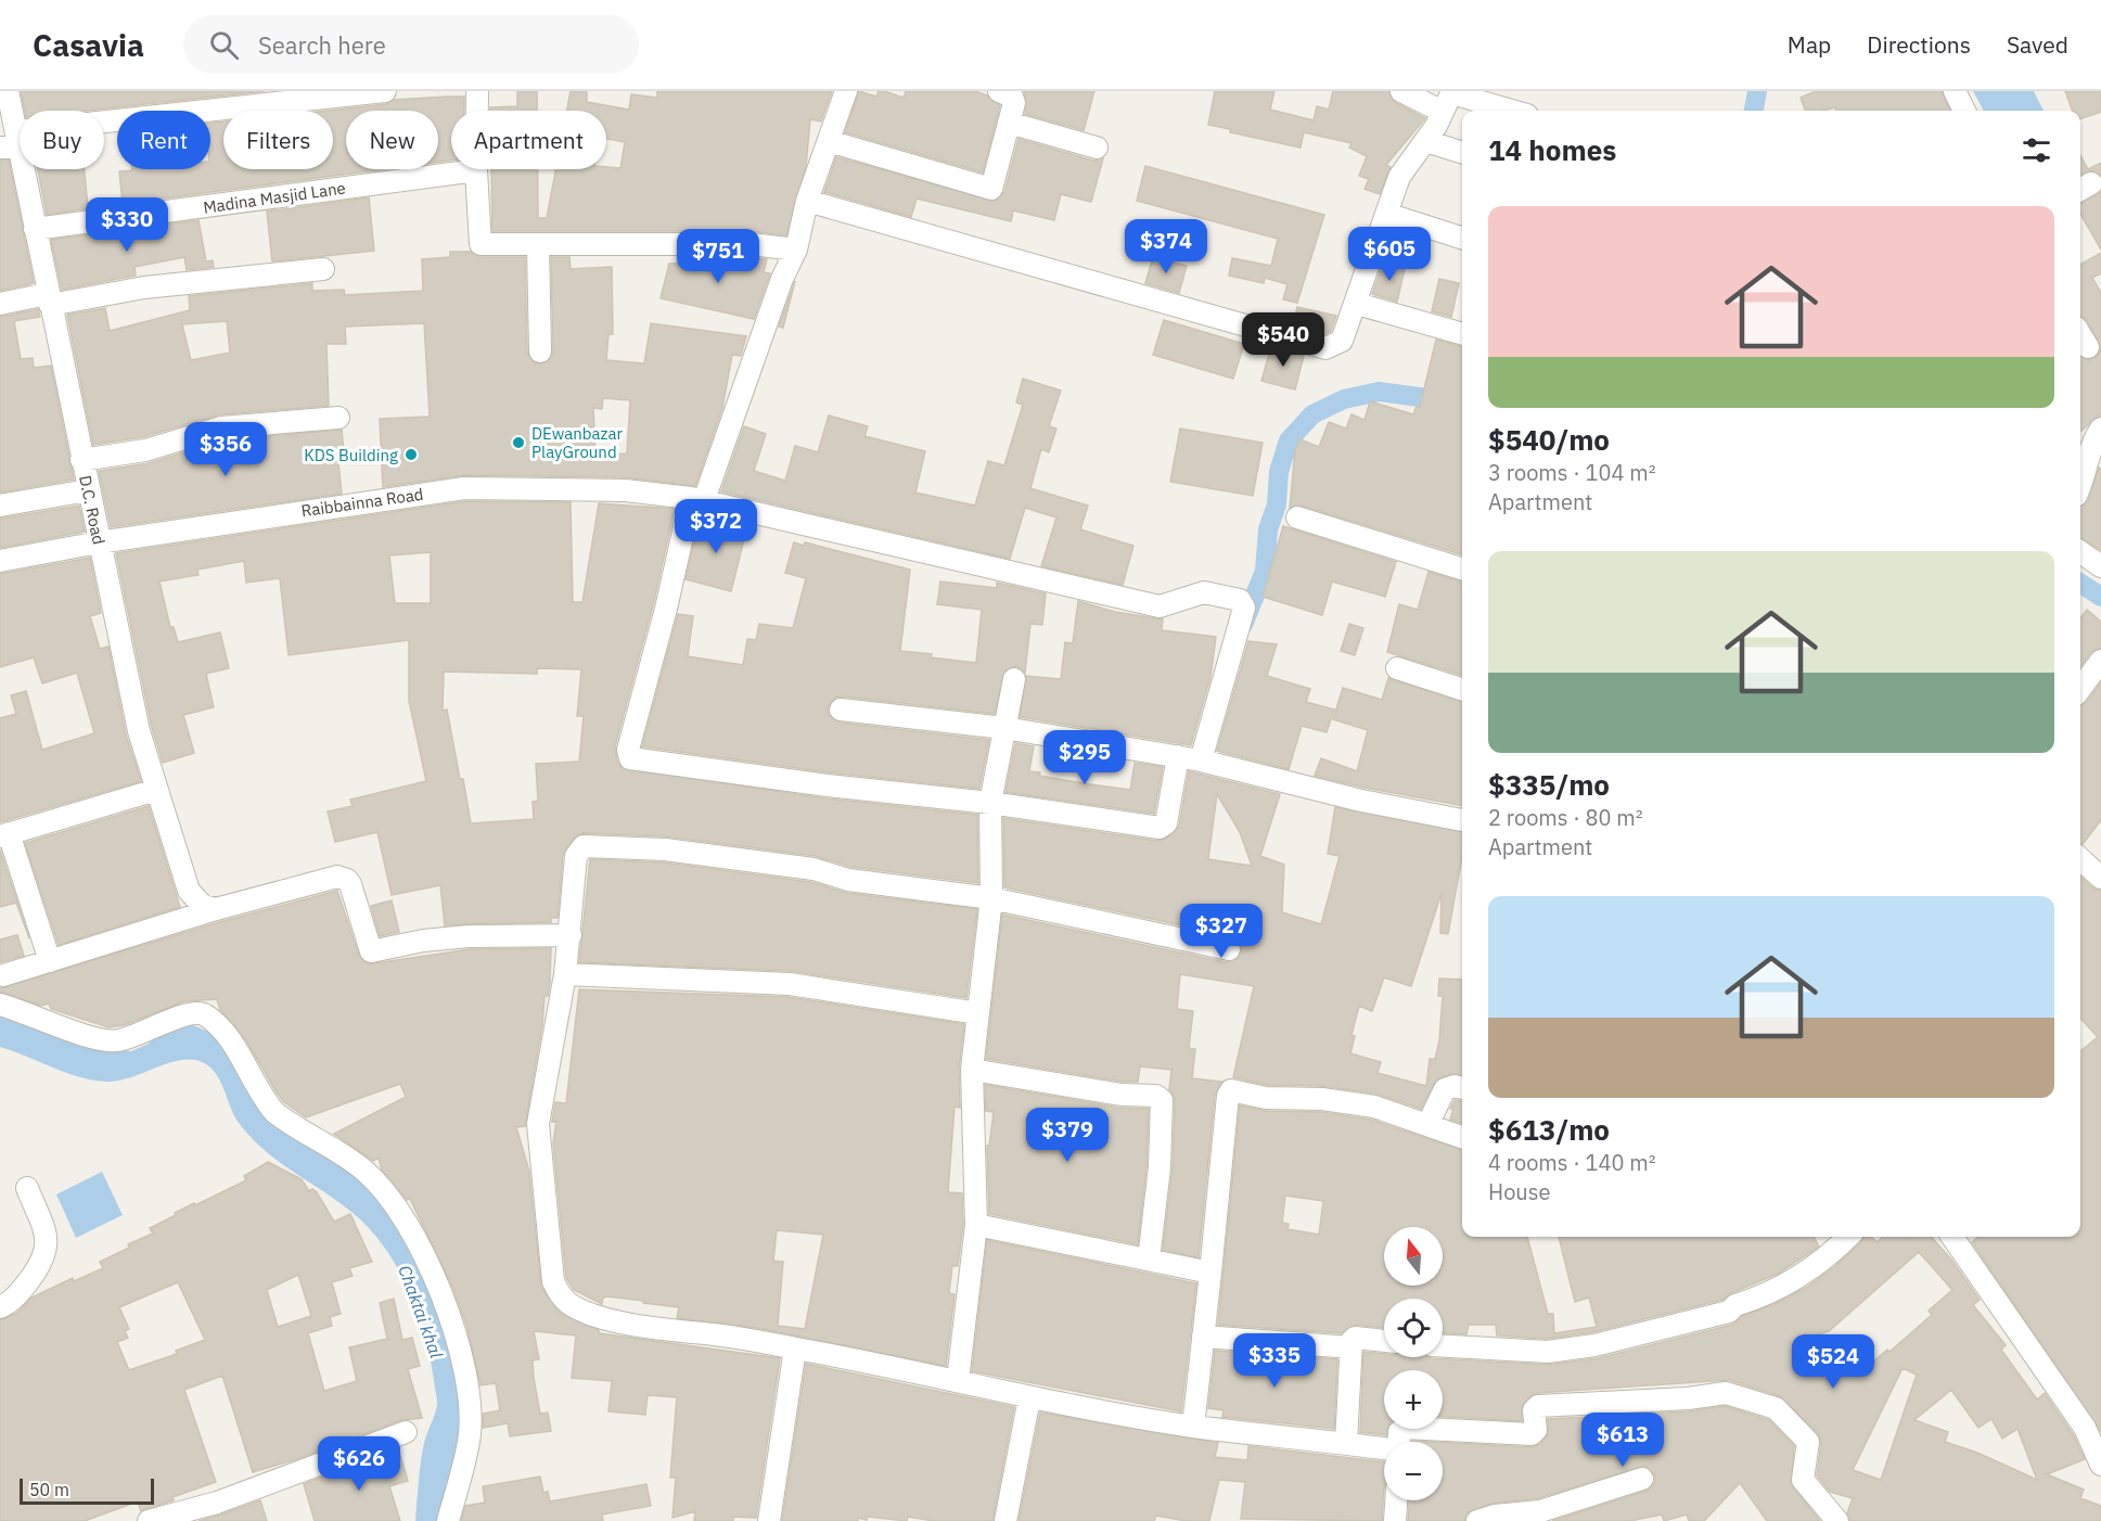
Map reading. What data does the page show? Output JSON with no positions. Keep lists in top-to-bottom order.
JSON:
{
  "streets": {
    "street": ["Madina Masjid Lane", "Raibbainna Road", "D.C. Road"]
  },
  "crossings": [
    ["Madina Masjid Lane", "D.C. Road"],
    ["Raibbainna Road", "D.C. Road"]
  ],
  "water": ["Chaktai khal"],
  "places": ["DEwanbazar PlayGround", "KDS Building"],
  "scale_bar": "50 m",
  "north": "top",
  "page": {
    "header": "Casavia",
    "search": "Search here",
    "nav": ["Map", "Directions", "Saved"],
    "chip": [
      "Buy",
      "Rent",
      "Filters",
      "New",
      "Apartment"
    ],
    "heading": "14 homes",
    "list": [
      {
        "name": "$540/mo",
        "note": "3 rooms · 104 m² · Apartment"
      },
      {
        "name": "$335/mo",
        "note": "2 rooms · 80 m² · Apartment"
      },
      {
        "name": "$613/mo",
        "note": "4 rooms · 140 m² · House"
      }
    ],
    "price": [
      "$330",
      "$374",
      "$605",
      "$751",
      "$540",
      "$356",
      "$372",
      "$295",
      "$327",
      "$379",
      "$335",
      "$524",
      "$613",
      "$626"
    ],
    "map_buttons": ["+", "−"],
    "scale": "50 m"
  }
}
